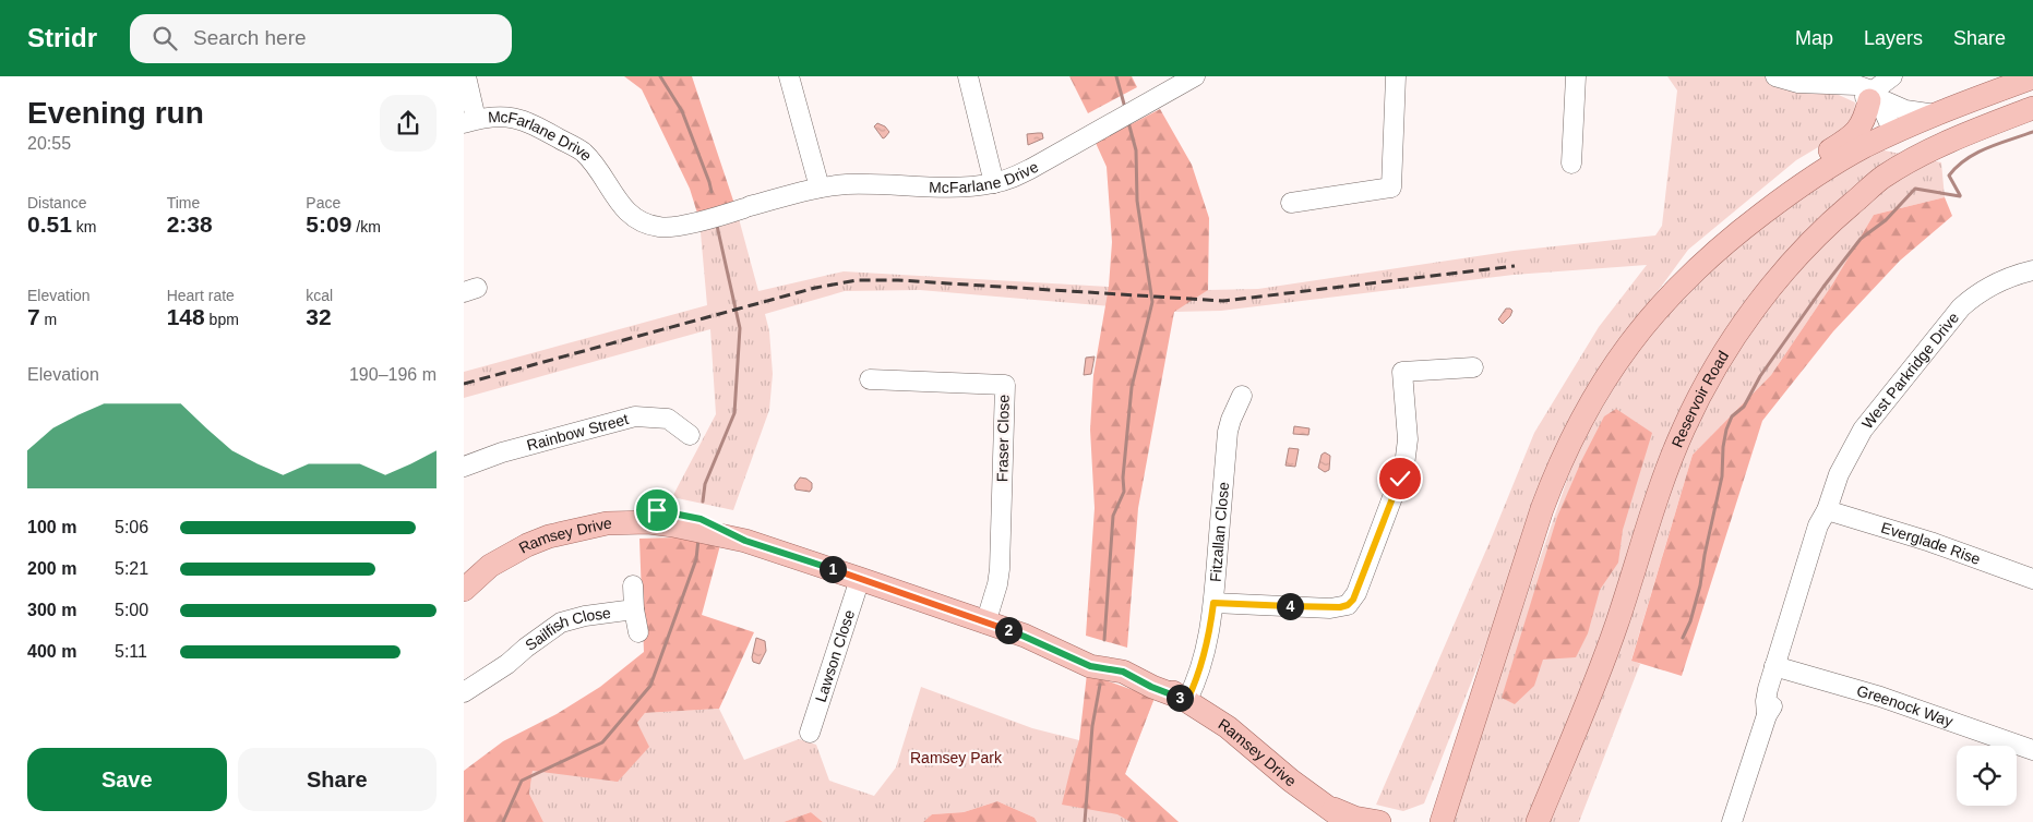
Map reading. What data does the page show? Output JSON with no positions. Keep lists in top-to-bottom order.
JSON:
{
  "streets": {
    "main road": ["Reservoir Road", "Ramsey Drive"],
    "street": [
      "McFarlane Drive",
      "West Parkridge Drive",
      "Rainbow Street",
      "Fraser Close",
      "Fitzallan Close",
      "Everglade Rise",
      "Sailfish Close",
      "Lawson Close",
      "Greenock Way"
    ]
  },
  "crossings": [
    ["West Parkridge Drive", "Everglade Rise"],
    ["West Parkridge Drive", "Greenock Way"],
    ["Fraser Close", "Ramsey Drive"],
    ["Fitzallan Close", "Ramsey Drive"],
    ["Ramsey Drive", "Lawson Close"]
  ],
  "parks": ["Ramsey Park"],
  "page": {
    "header": "Stridr",
    "search": "Search here",
    "nav": ["Map", "Layers", "Share"],
    "heading": ["Evening run", "20:55"],
    "stats": [
      ["Distance", "0.51 km"],
      ["Time", "2:38"],
      ["Pace", "5:09 /km"],
      ["Elevation", "7 m"],
      ["Heart rate", "148 bpm"],
      ["kcal", "32"]
    ],
    "chart": ["Elevation", "190–196 m"],
    "list": [
      {
        "name": "100 m",
        "note": "5:06"
      },
      {
        "name": "200 m",
        "note": "5:21"
      },
      {
        "name": "300 m",
        "note": "5:00"
      },
      {
        "name": "400 m",
        "note": "5:11"
      }
    ],
    "pins": [
      "1",
      "4",
      "2",
      "3"
    ],
    "buttons": ["Save", "Share"]
  }
}
